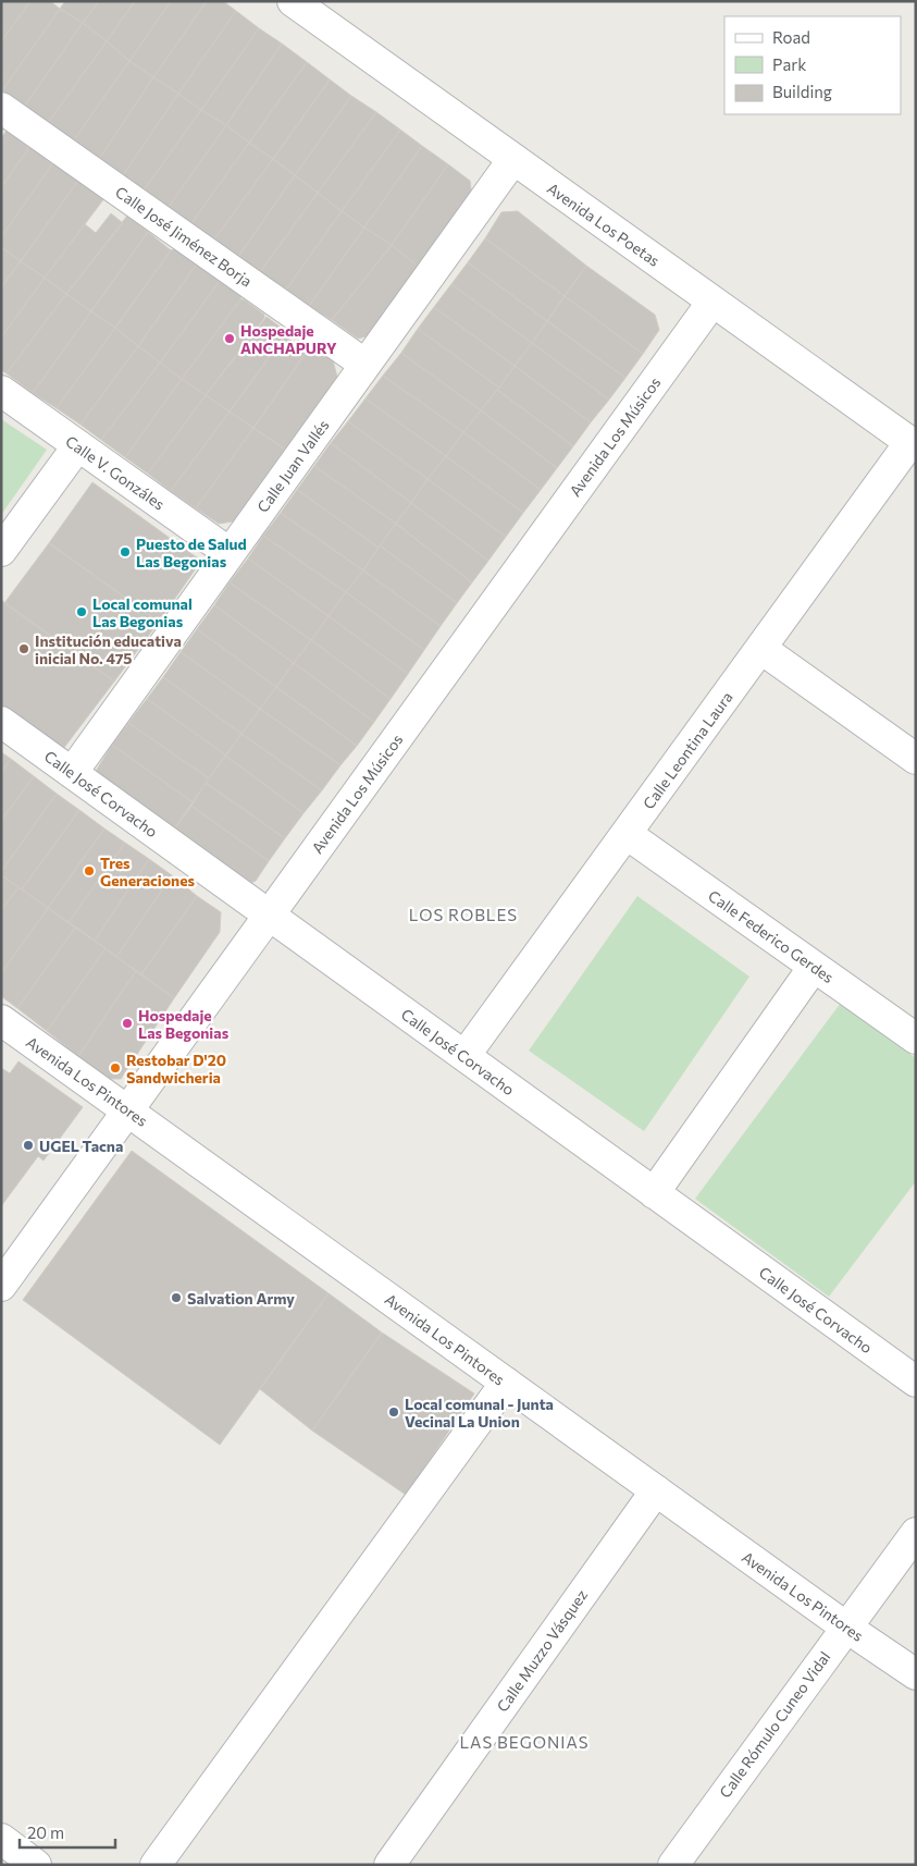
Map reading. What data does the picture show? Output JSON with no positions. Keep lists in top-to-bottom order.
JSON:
{
  "streets": {
    "street": [
      "Avenida Los Poetas",
      "Calle José Jiménez Borja",
      "Avenida Los Músicos",
      "Calle Juan Vallés",
      "Calle V. Gonzáles",
      "Calle Leontina Laura",
      "Calle José Corvacho",
      "Calle Federico Gerdes",
      "Avenida Los Pintores",
      "Calle Muzzo Vásquez",
      "Calle Rómulo Cuneo Vidal"
    ]
  },
  "crossings": [
    ["Avenida Los Poetas", "Avenida Los Músicos"],
    ["Avenida Los Poetas", "Calle Juan Vallés"],
    ["Avenida Los Poetas", "Calle Leontina Laura"],
    ["Calle José Jiménez Borja", "Calle Juan Vallés"],
    ["Avenida Los Músicos", "Calle José Corvacho"],
    ["Avenida Los Músicos", "Avenida Los Pintores"],
    ["Calle Juan Vallés", "Calle V. Gonzáles"],
    ["Calle Juan Vallés", "Calle José Corvacho"],
    ["Calle Leontina Laura", "Calle José Corvacho"],
    ["Calle Leontina Laura", "Calle Federico Gerdes"],
    ["Avenida Los Pintores", "Calle Muzzo Vásquez"],
    ["Avenida Los Pintores", "Calle Rómulo Cuneo Vidal"]
  ],
  "districts": ["LOS ROBLES", "LAS BEGONIAS"],
  "places": [
    "Hospedaje ANCHAPURY",
    "Puesto de Salud Las Begonias",
    "Local comunal Las Begonias",
    "Institución educativa inicial No. 475",
    "Tres Generaciones",
    "Hospedaje Las Begonias",
    "Restobar D'20 Sandwicheria",
    "UGEL Tacna",
    "Salvation Army",
    "Local comunal - Junta Vecinal La Union"
  ],
  "legend": ["Road", "Park", "Building"],
  "scale_bar": "20 m"
}
